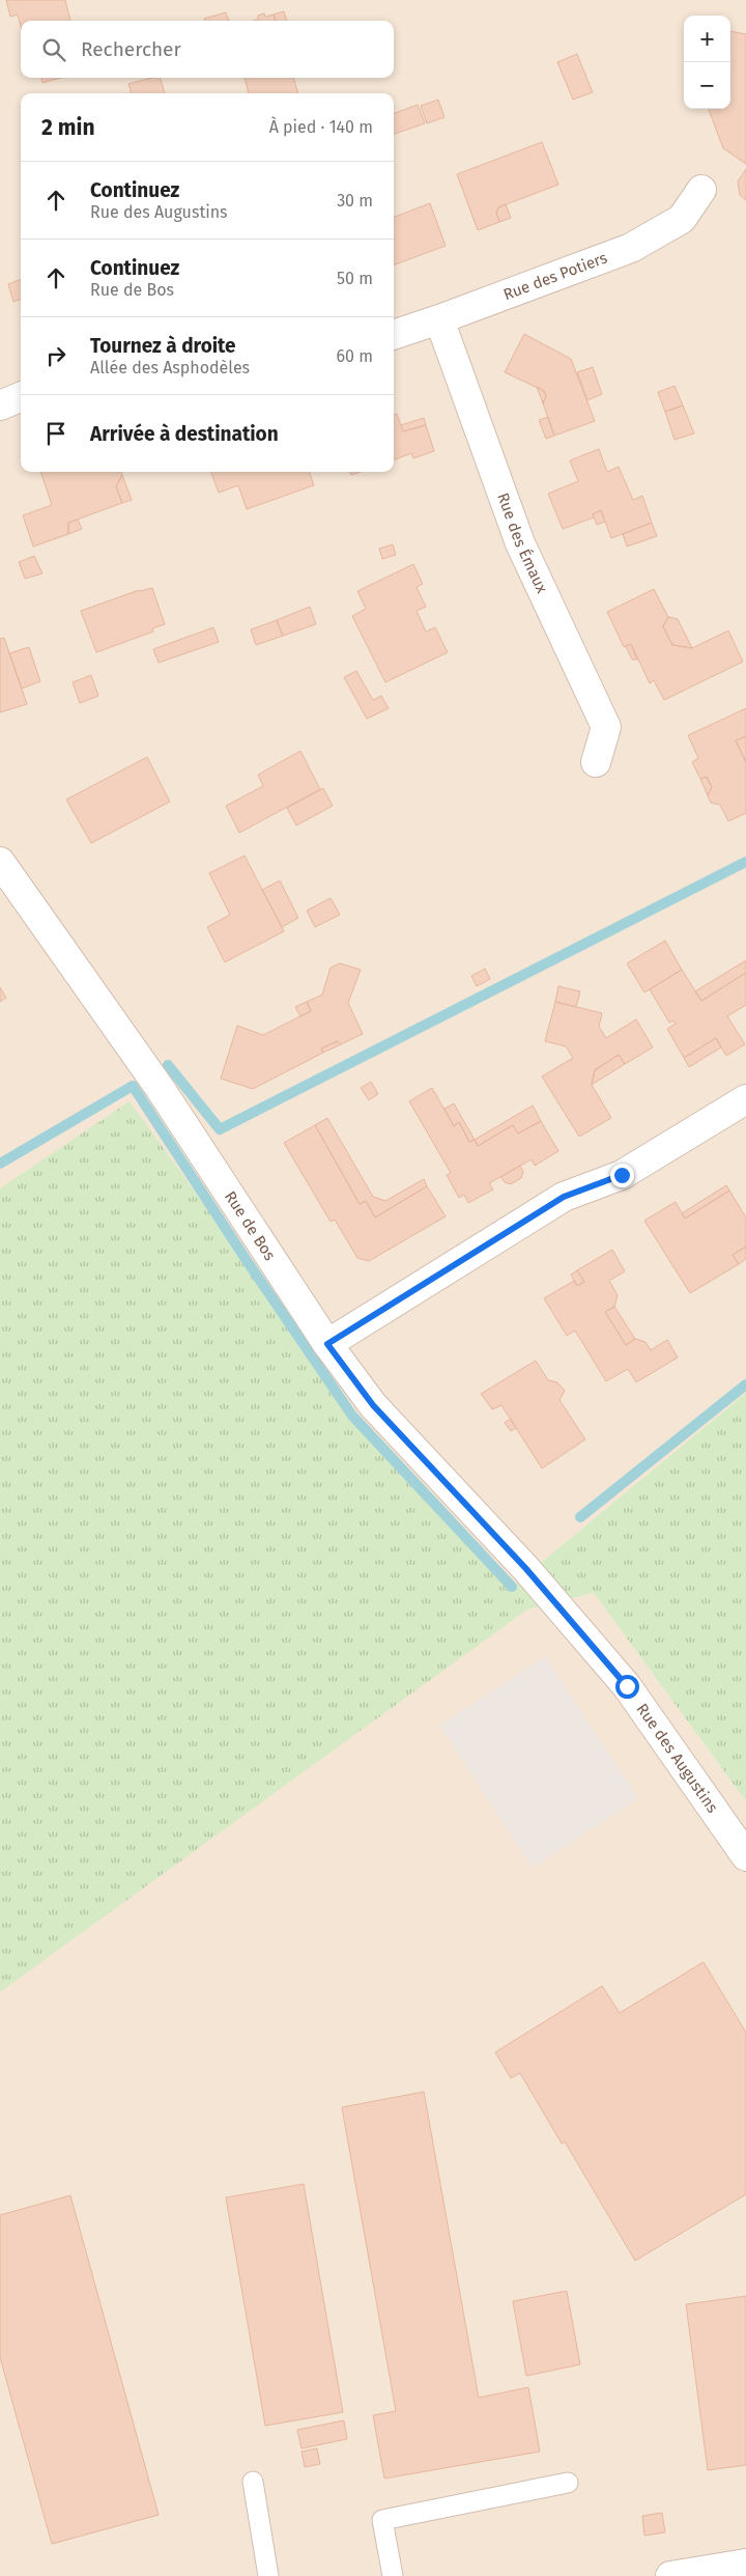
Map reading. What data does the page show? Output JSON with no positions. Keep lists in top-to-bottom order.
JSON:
{
  "streets": {
    "street": [
      "Rue des Potiers",
      "Rue des Émaux",
      "Rue de Bos",
      "Rue des Augustins"
    ]
  },
  "crossings": [
    ["Rue des Potiers", "Rue des Émaux"],
    ["Rue de Bos", "Rue des Augustins"]
  ],
  "page": {
    "map_buttons": ["+", "−"],
    "search": "Rechercher",
    "heading": ["2 min", "À pied · 140 m"],
    "list": [
      ["Continuez", "Rue des Augustins", "30 m"],
      ["Continuez", "Rue de Bos", "50 m"],
      ["Tournez à droite", "Allée des Asphodèles", "60 m"],
      "Arrivée à destination"
    ]
  }
}
